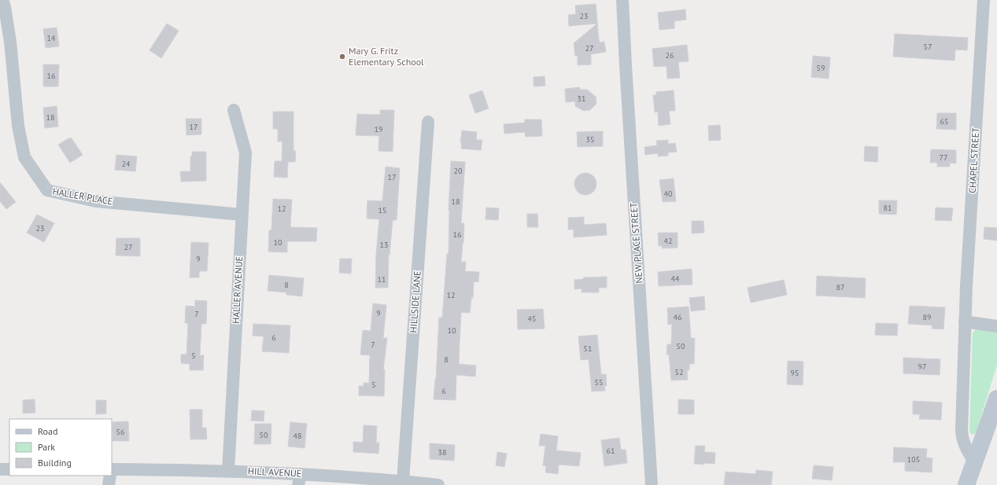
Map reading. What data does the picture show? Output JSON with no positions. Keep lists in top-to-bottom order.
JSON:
{
  "streets": {
    "street": [
      "CHAPEL STREET",
      "HALLER PLACE",
      "NEW PLACE STREET",
      "HALLER AVENUE",
      "HILLSIDE LANE",
      "HILL AVENUE"
    ]
  },
  "crossings": [
    ["HALLER PLACE", "HALLER AVENUE"],
    ["HALLER AVENUE", "HILL AVENUE"],
    ["HILLSIDE LANE", "HILL AVENUE"]
  ],
  "places": ["Mary G. Fritz Elementary School"],
  "house_numbers": [
    "23",
    "14",
    "57",
    "27",
    "26",
    "59",
    "16",
    "31",
    "18",
    "65",
    "17",
    "19",
    "35",
    "77",
    "24",
    "20",
    "17",
    "40",
    "18",
    "81",
    "12",
    "15",
    "23",
    "16",
    "42",
    "10",
    "13",
    "27",
    "9",
    "44",
    "11",
    "8",
    "87",
    "12",
    "9",
    "7",
    "46",
    "89",
    "45",
    "10",
    "6",
    "7",
    "50",
    "51",
    "5",
    "8",
    "97",
    "52",
    "95",
    "55",
    "5",
    "6",
    "56",
    "50",
    "48",
    "61",
    "38",
    "105"
  ],
  "legend": ["Road", "Park", "Building"]
}
